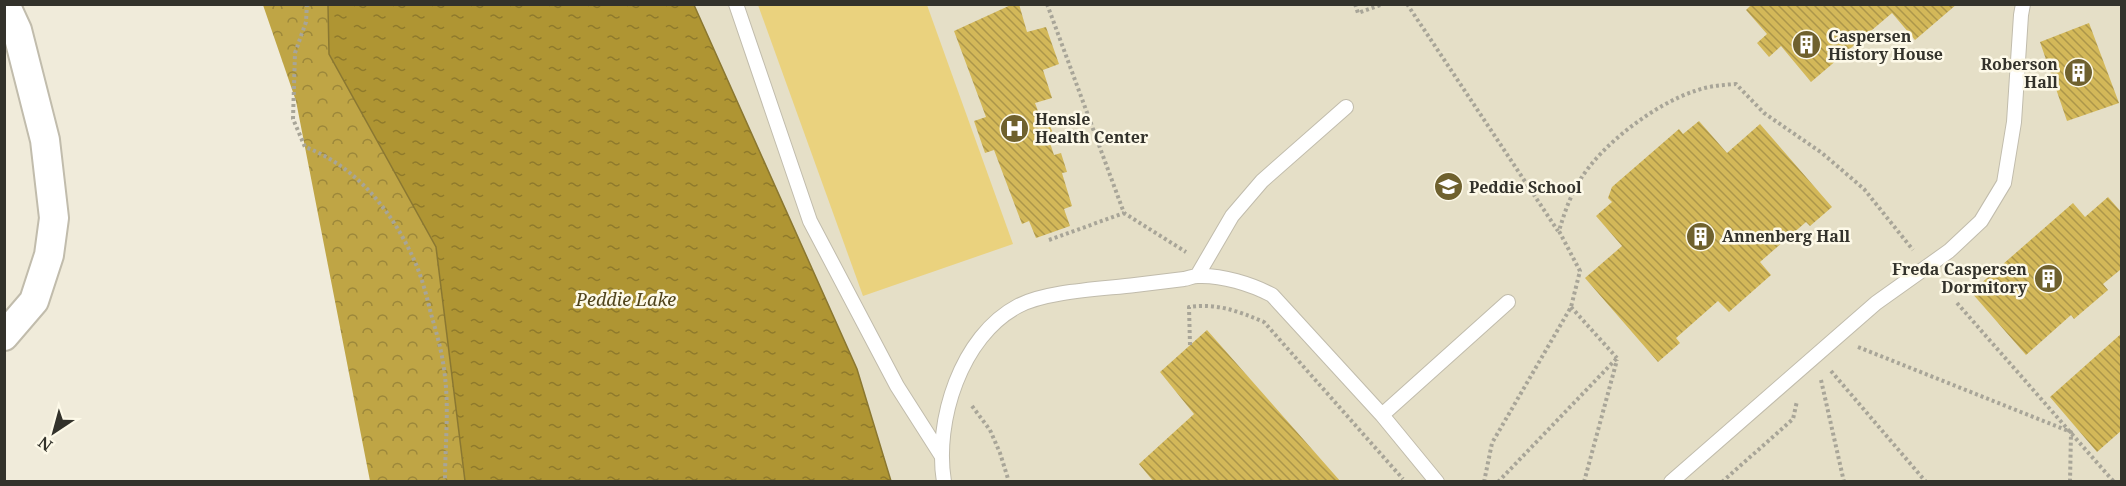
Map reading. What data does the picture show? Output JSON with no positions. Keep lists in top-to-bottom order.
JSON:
{
  "water": ["Peddie Lake"],
  "places": {
    "building": [
      "Caspersen History House",
      "Roberson Hall",
      "Annenberg Hall",
      "Freda Caspersen Dormitory"
    ],
    "hospital": ["Hensle Health Center"],
    "school or university": ["Peddie School"]
  },
  "north": "bottom left"
}
